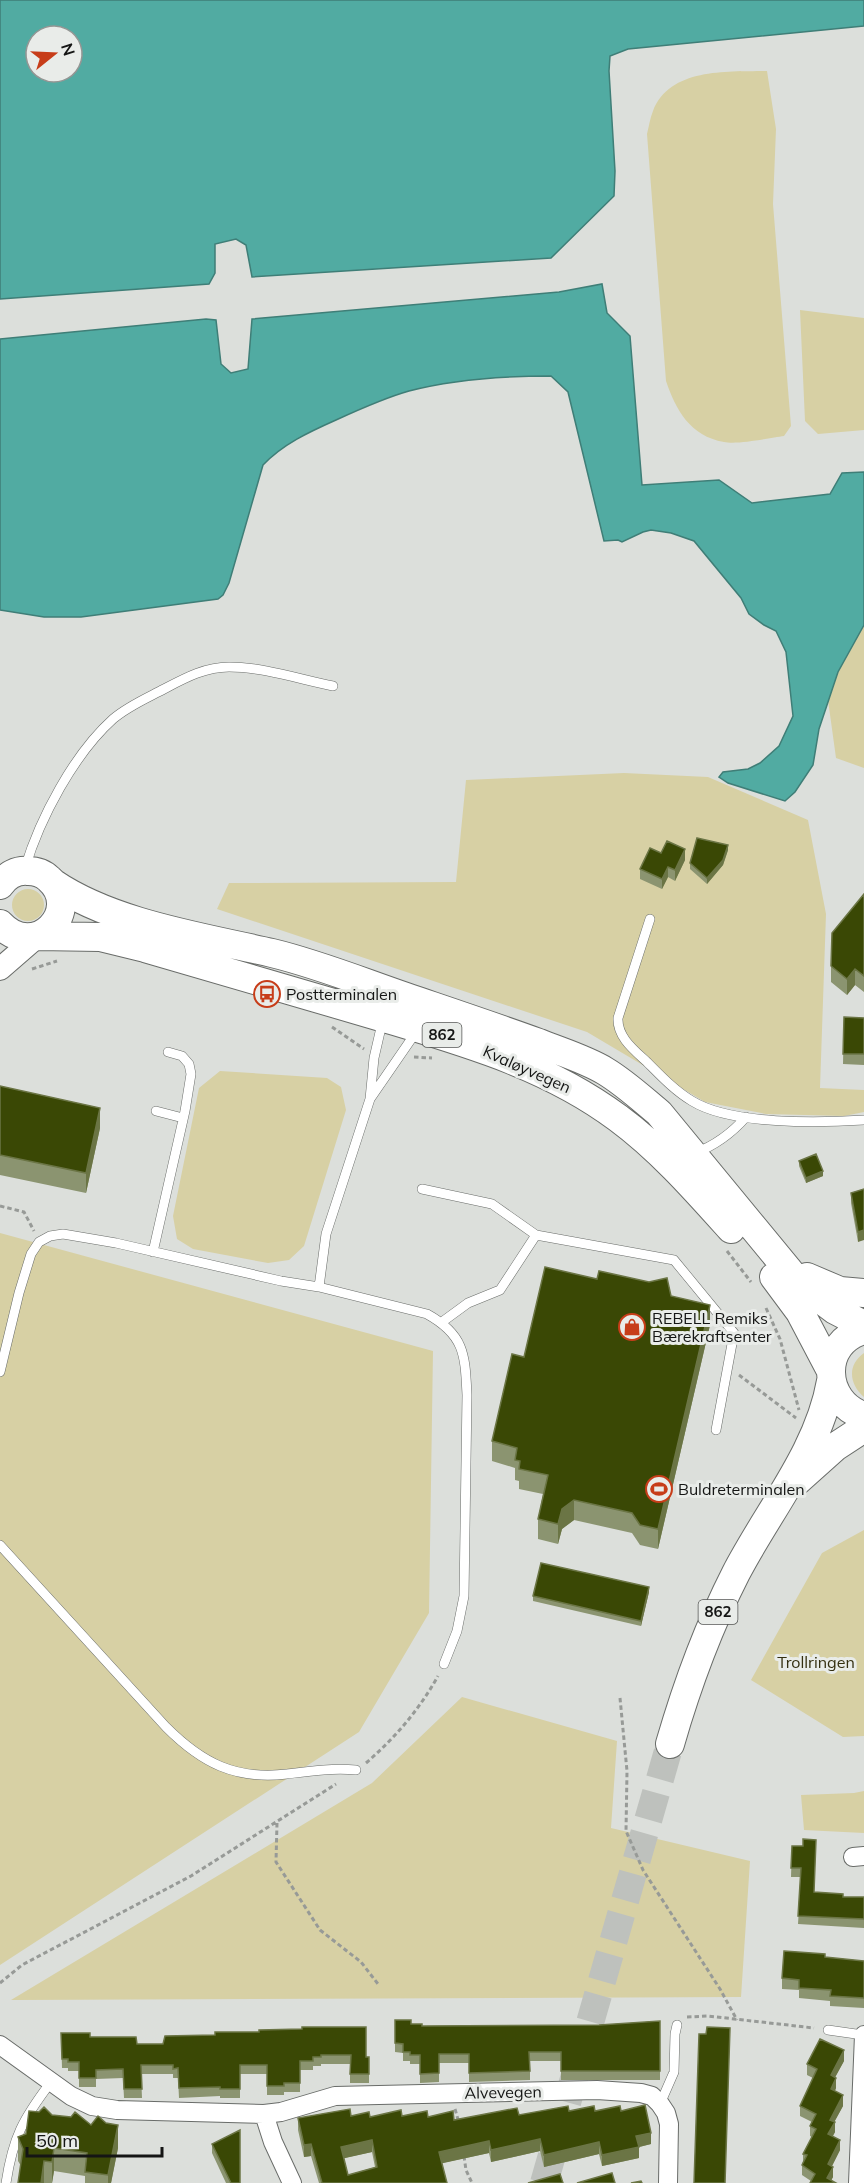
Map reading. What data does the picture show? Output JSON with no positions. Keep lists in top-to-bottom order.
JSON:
{
  "streets": {
    "main road": ["862", "Kvaløyvegen"],
    "street": ["Alvevegen"]
  },
  "crossings": [
    ["862", "Kvaløyvegen"]
  ],
  "parks": ["Trollringen"],
  "places": {
    "bus stop": ["Postterminalen"],
    "shop": ["REBELL Remiks Bærekraftsenter"],
    "sports": ["Buldreterminalen"]
  },
  "scale_bar": "50 m",
  "north": "right"
}
